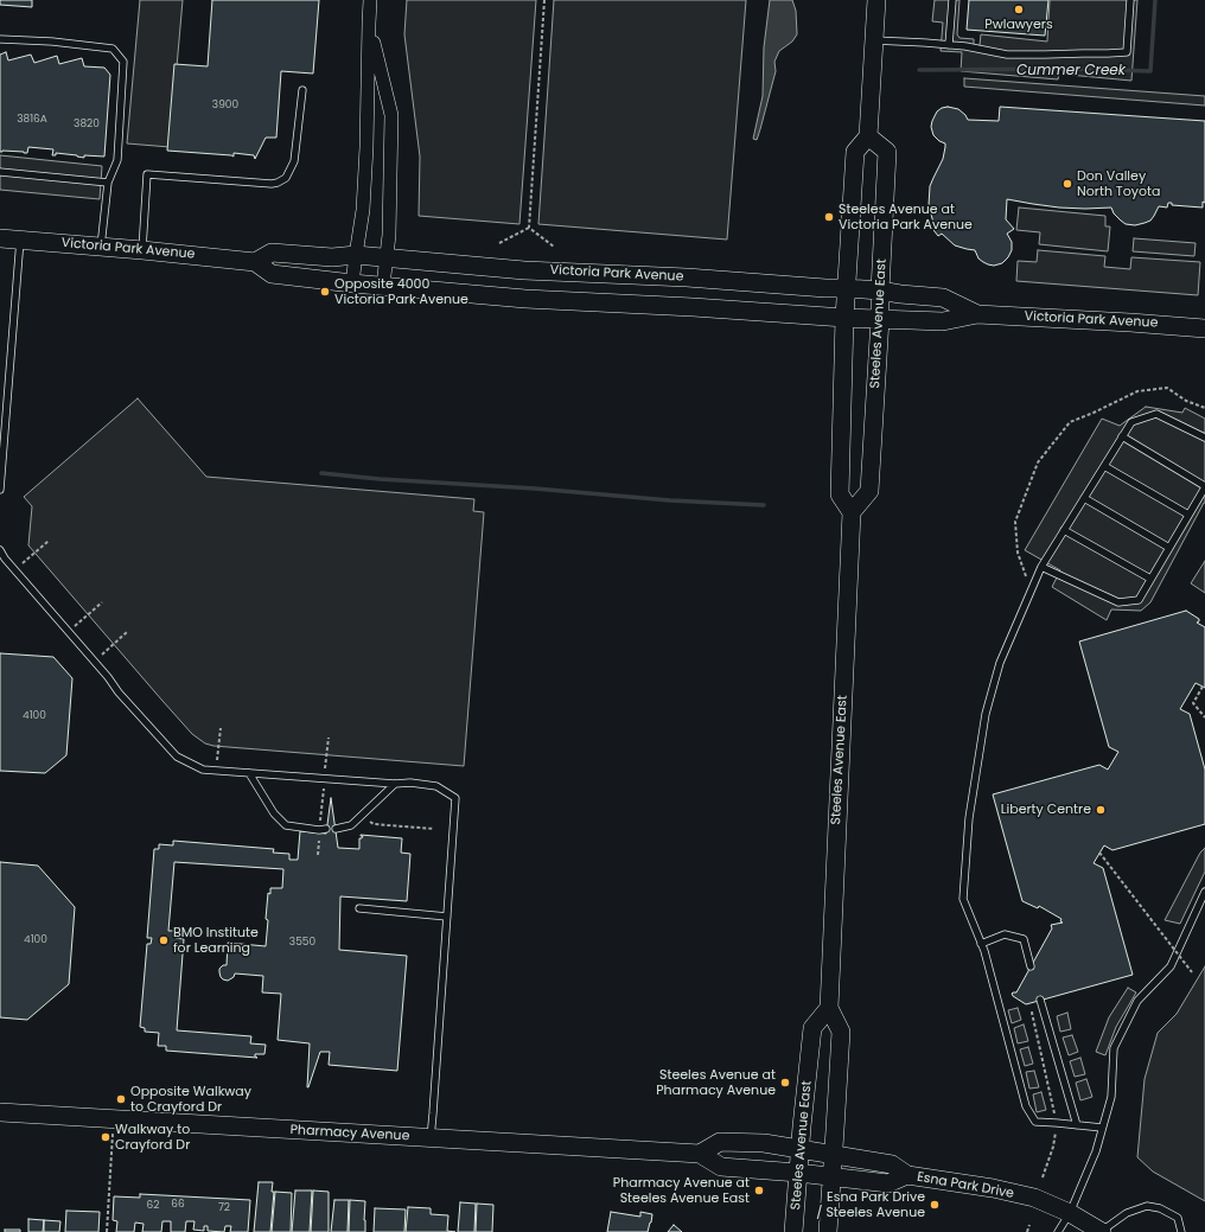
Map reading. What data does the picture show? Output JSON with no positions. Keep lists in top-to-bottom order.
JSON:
{
  "streets": {
    "main road": [
      "Victoria Park Avenue",
      "Steeles Avenue East",
      "Pharmacy Avenue",
      "Esna Park Drive"
    ]
  },
  "crossings": [
    ["Victoria Park Avenue", "Steeles Avenue East"],
    ["Steeles Avenue East", "Pharmacy Avenue"],
    ["Steeles Avenue East", "Esna Park Drive"],
    ["Pharmacy Avenue", "Esna Park Drive"]
  ],
  "water": ["Cummer Creek"],
  "places": [
    "Pwlawyers",
    "Don Valley North Toyota",
    "Steeles Avenue at Victoria Park Avenue",
    "Opposite 4000 Victoria Park Avenue",
    "Liberty Centre",
    "BMO Institute for Learning",
    "Steeles Avenue at Pharmacy Avenue",
    "Opposite Walkway to Crayford Dr",
    "Walkway to Crayford Dr",
    "Pharmacy Avenue at Steeles Avenue East",
    "Esna Park Drive / Steeles Avenue"
  ],
  "house_numbers": [
    "3900",
    "3816A",
    "3820",
    "4100",
    "4100",
    "3550",
    "66",
    "62",
    "72"
  ]
}
